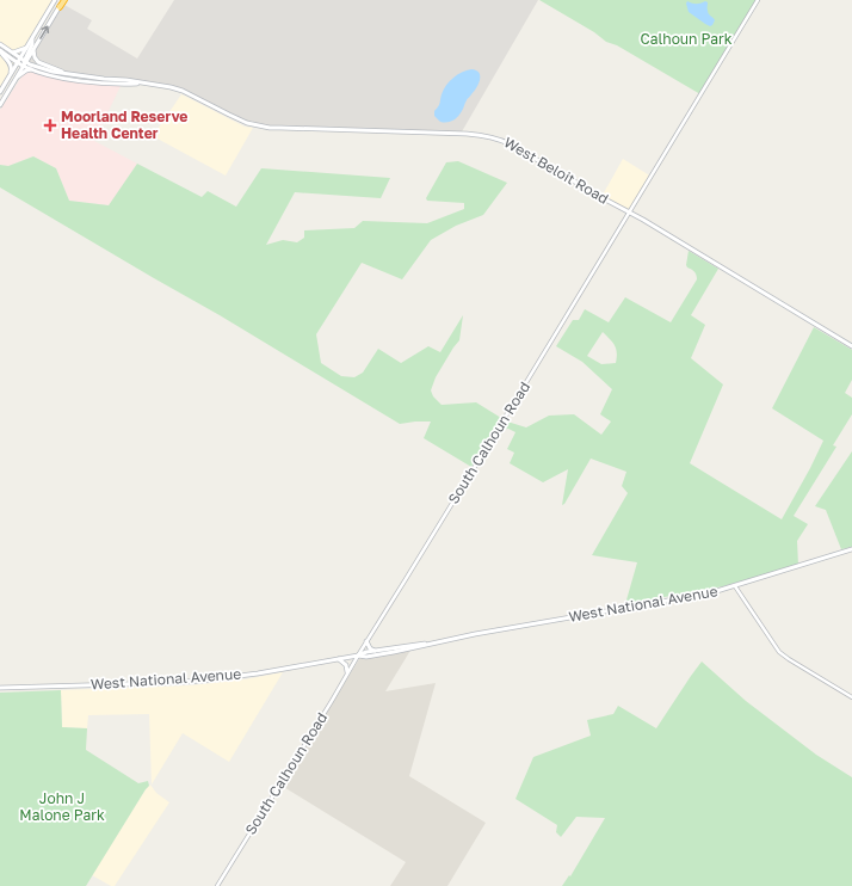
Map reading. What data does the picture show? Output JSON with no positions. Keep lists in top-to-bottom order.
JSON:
{
  "streets": {
    "main road": ["West Beloit Road", "West National Avenue"],
    "street": ["South Calhoun Road"]
  },
  "crossings": [
    ["West Beloit Road", "South Calhoun Road"],
    ["South Calhoun Road", "West National Avenue"]
  ],
  "parks": ["Calhoun Park", "John J Malone Park"],
  "places": {
    "health": ["Moorland Reserve Health Center"]
  }
}
